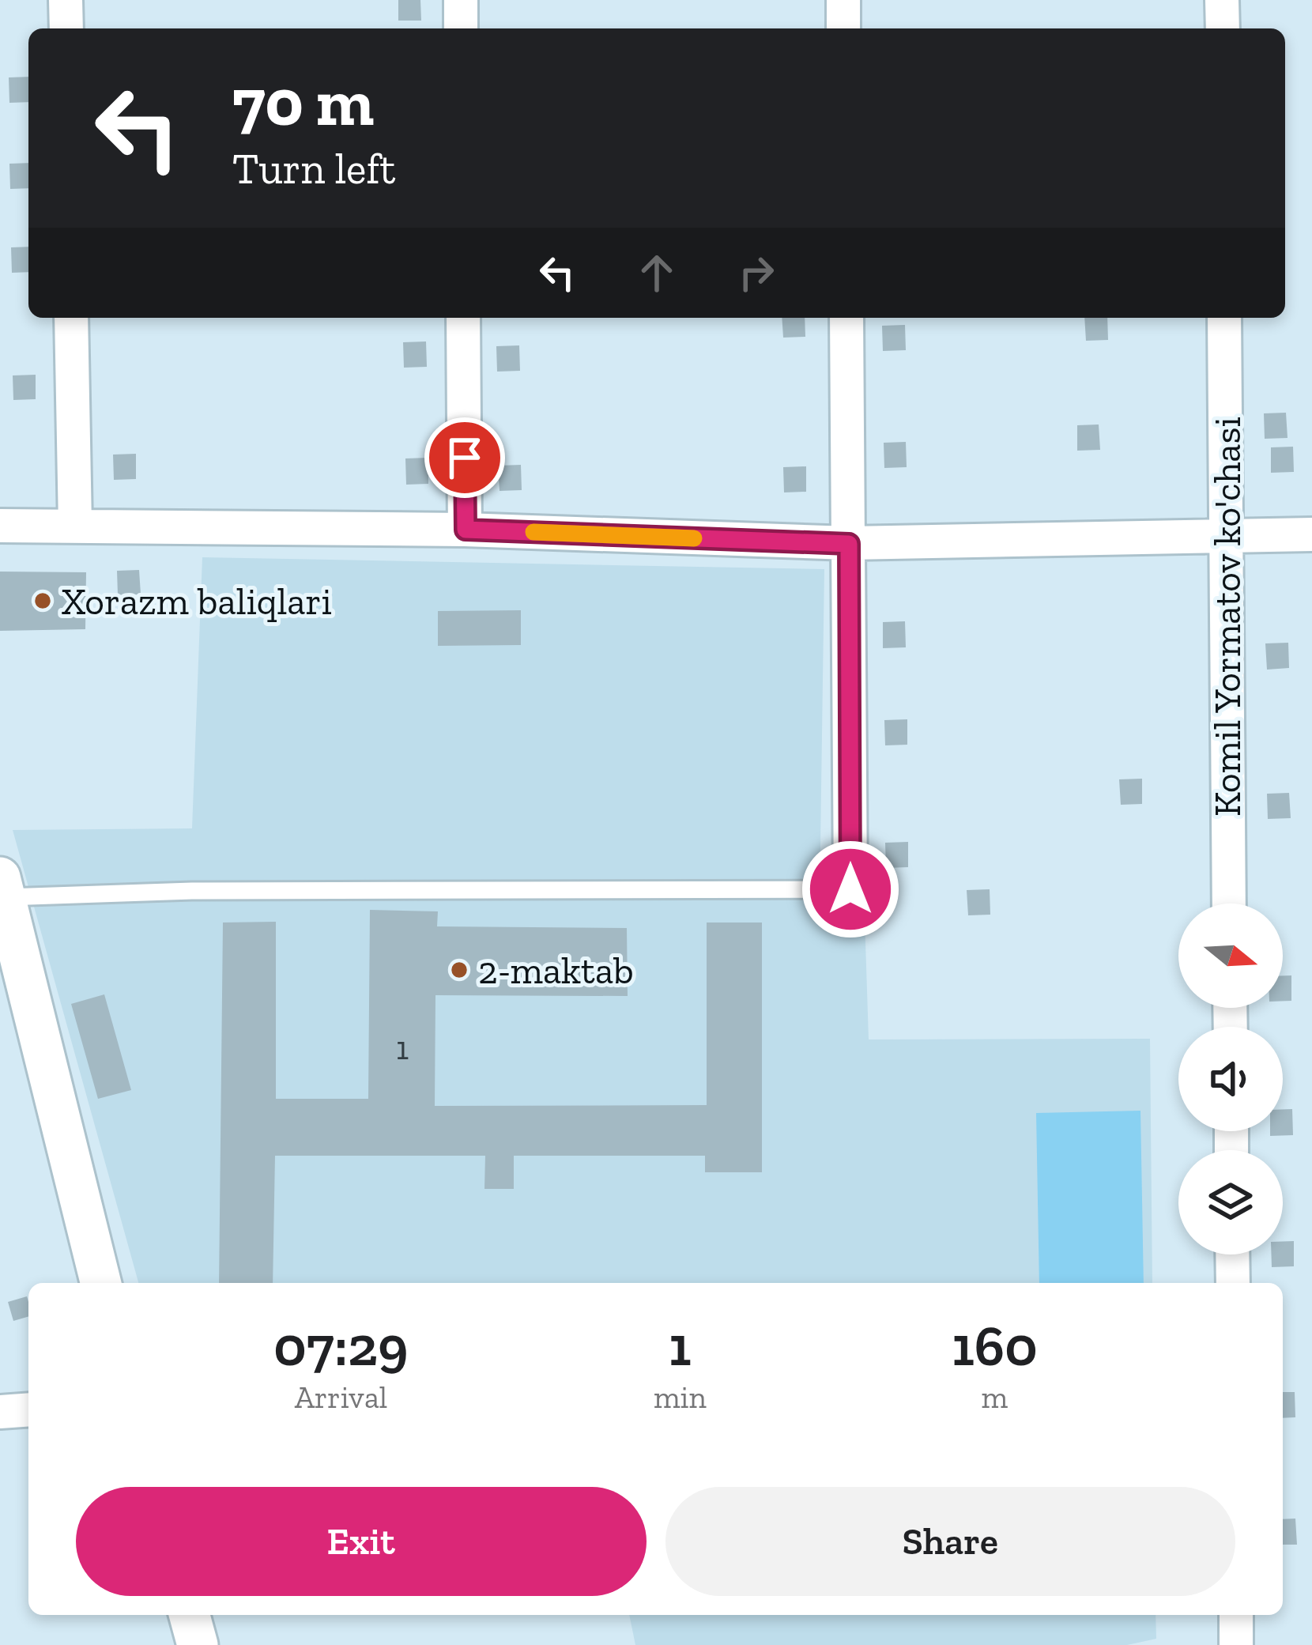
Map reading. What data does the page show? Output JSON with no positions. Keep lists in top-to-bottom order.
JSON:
{
  "streets": {
    "street": ["Komil Yormatov ko'chasi"]
  },
  "places": ["Xorazm baliqlari", "2-maktab"],
  "house_numbers": ["1"],
  "north": "right",
  "page": {
    "turn": ["70 m", "Turn left"],
    "eta": [
      "07:29",
      "Arrival",
      "1",
      "min",
      "160",
      "m"
    ],
    "buttons": ["Exit", "Share"]
  }
}
